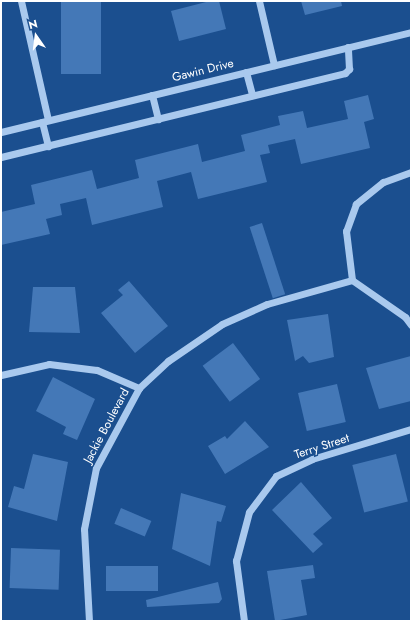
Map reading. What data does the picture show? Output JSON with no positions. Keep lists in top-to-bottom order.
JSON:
{
  "streets": {
    "street": ["Gawin Drive", "Jackie Boulevard", "Terry Street"]
  },
  "north": "top"
}
